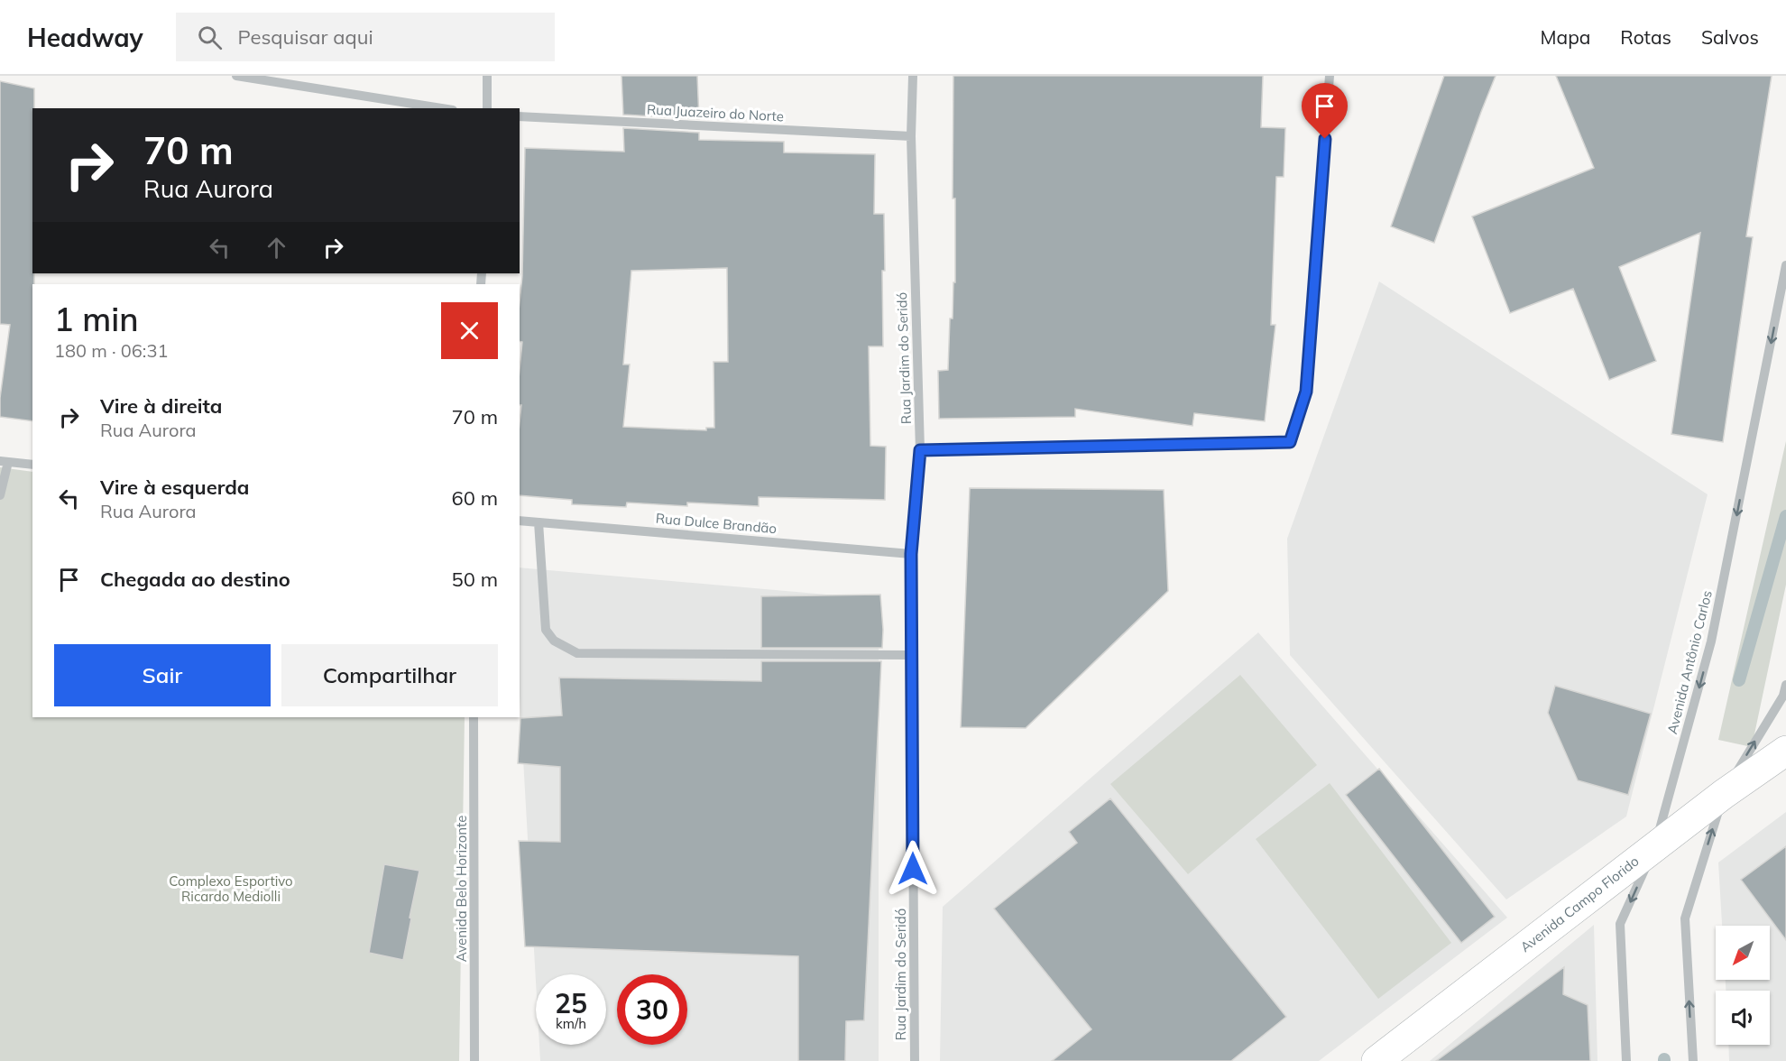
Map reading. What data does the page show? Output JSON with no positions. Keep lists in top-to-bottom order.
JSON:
{
  "streets": {
    "main road": ["Avenida Campo Florido"],
    "street": [
      "Rua Juazeiro do Norte",
      "Rua Jardim do Seridó",
      "Rua Dulce Brandão",
      "Avenida Antônio Carlos",
      "Avenida Belo Horizonte"
    ]
  },
  "crossings": [
    ["Rua Juazeiro do Norte", "Rua Jardim do Seridó"],
    ["Rua Jardim do Seridó", "Rua Dulce Brandão"],
    ["Avenida Antônio Carlos", "Avenida Campo Florido"]
  ],
  "parks": ["Complexo Esportivo Ricardo Mediolli"],
  "north": "bottom left",
  "page": {
    "header": "Headway",
    "search": "Pesquisar aqui",
    "nav": ["Mapa", "Rotas", "Salvos"],
    "turn": ["70 m", "Rua Aurora"],
    "heading": ["1 min", "180 m · 06:31"],
    "list": [
      {
        "name": "Vire à direita",
        "note": "Rua Aurora",
        "value": "70 m"
      },
      {
        "name": "Vire à esquerda",
        "note": "Rua Aurora",
        "value": "60 m"
      },
      {
        "name": "Chegada ao destino",
        "value": "50 m"
      }
    ],
    "buttons": ["Sair", "Compartilhar"],
    "speed": "25 km/h",
    "limit": "30"
  }
}
